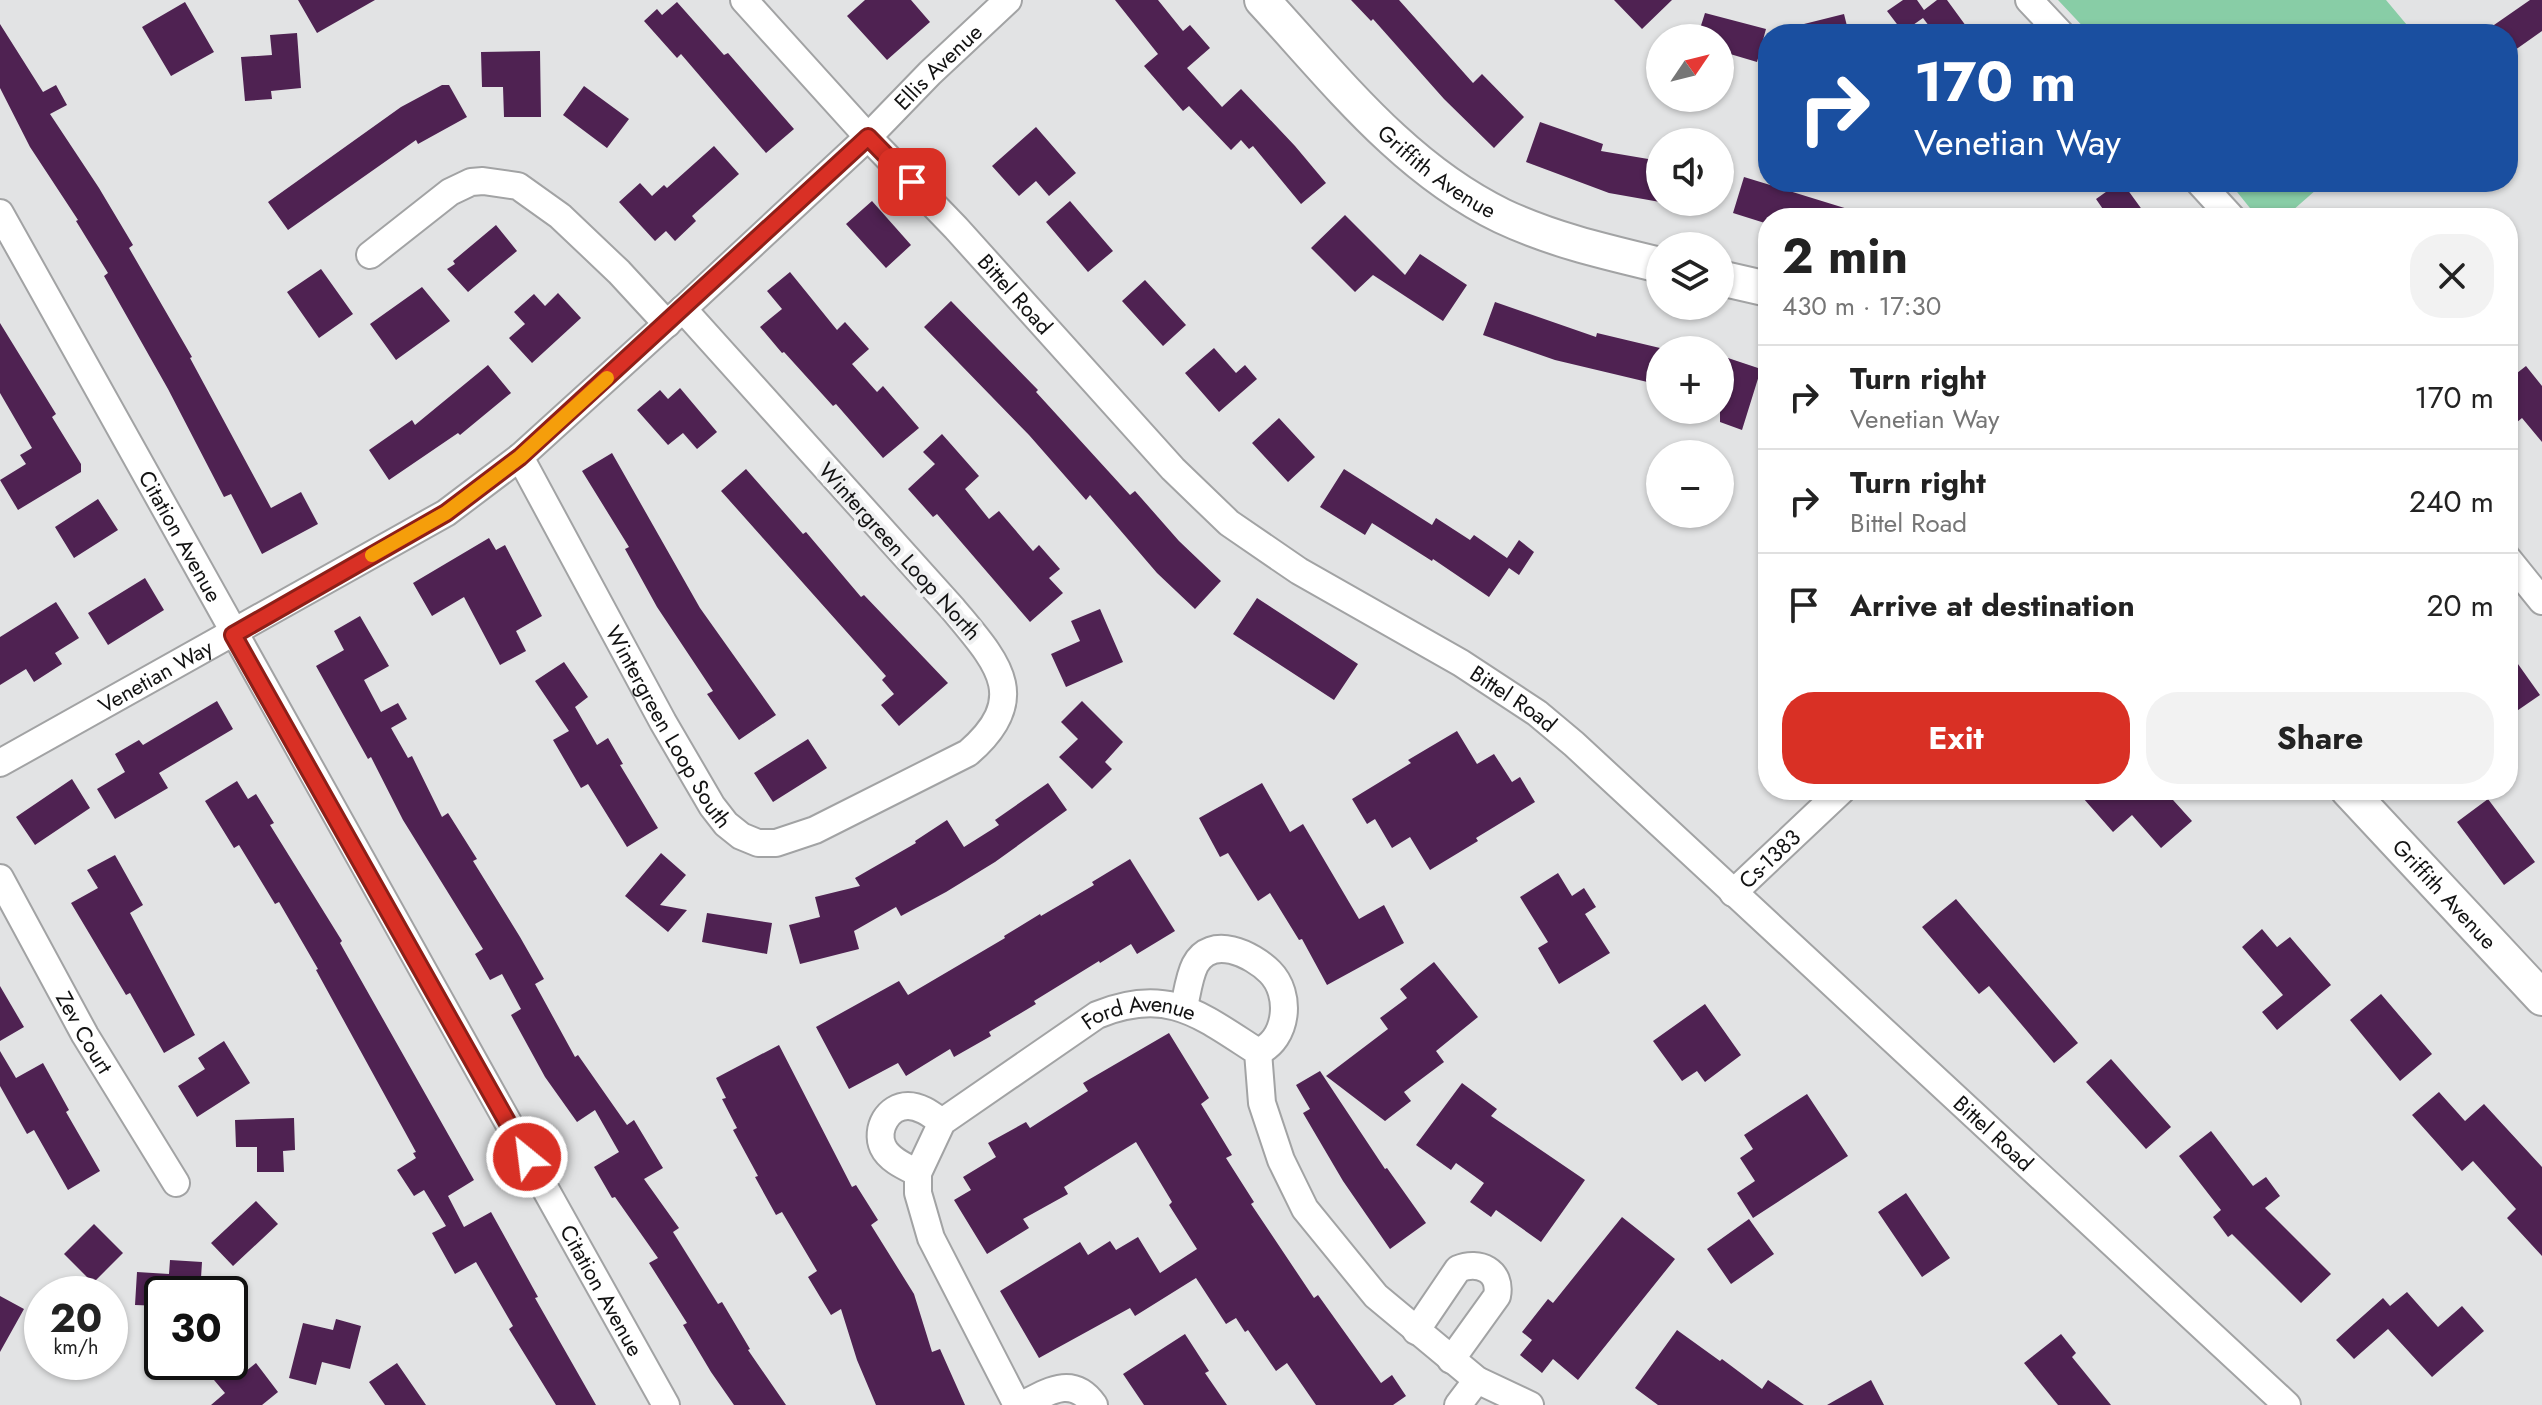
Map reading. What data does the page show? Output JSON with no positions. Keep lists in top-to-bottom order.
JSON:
{
  "streets": {
    "street": [
      "Ellis Avenue",
      "Griffith Avenue",
      "Bittel Road",
      "Citation Avenue",
      "Wintergreen Loop North",
      "Venetian Way",
      "Wintergreen Loop South",
      "Cs-1383",
      "Ford Avenue",
      "Zev Court"
    ]
  },
  "crossings": [
    ["Ellis Avenue", "Bittel Road"],
    ["Ellis Avenue", "Venetian Way"],
    ["Bittel Road", "Venetian Way"],
    ["Bittel Road", "Cs-1383"],
    ["Citation Avenue", "Venetian Way"],
    ["Wintergreen Loop North", "Venetian Way"],
    ["Wintergreen Loop North", "Wintergreen Loop South"],
    ["Venetian Way", "Wintergreen Loop South"]
  ],
  "north": "top right",
  "page": {
    "map_buttons": ["+", "−"],
    "turn": ["170 m", "Venetian Way"],
    "heading": ["2 min", "430 m · 17:30"],
    "list": [
      {
        "name": "Turn right",
        "note": "Venetian Way",
        "value": "170 m"
      },
      {
        "name": "Turn right",
        "note": "Bittel Road",
        "value": "240 m"
      },
      {
        "name": "Arrive at destination",
        "value": "20 m"
      }
    ],
    "buttons": ["Exit", "Share"],
    "speed": "20 km/h",
    "limit": "30"
  }
}
